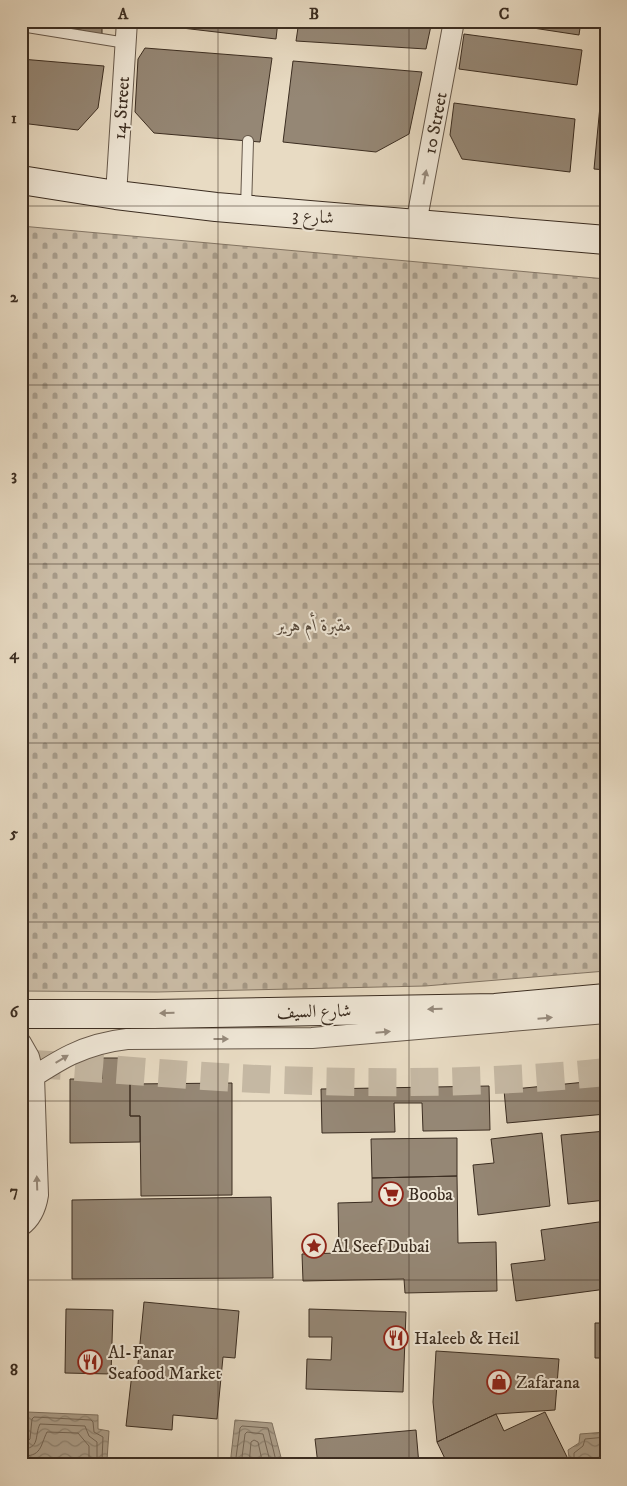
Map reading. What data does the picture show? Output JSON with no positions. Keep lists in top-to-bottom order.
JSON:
{
  "streets": {
    "main road": ["شارع 3", "شارع السيف"],
    "street": ["14 Street", "10 Street"]
  },
  "crossings": [
    ["14 Street", "شارع 3"],
    ["10 Street", "شارع 3"]
  ],
  "one_way": ["10 Street"],
  "parks": ["مقبرة أم هرير"],
  "places": {
    "supermarket": ["Booba"],
    "place": ["Al Seef Dubai"],
    "restaurant": ["Haleeb & Heil", "Al-Fanar Seafood Market"],
    "shop": ["Zafarana"]
  },
  "grid": {
    "columns": ["A", "B", "C"],
    "rows": [
      "1",
      "2",
      "3",
      "4",
      "5",
      "6",
      "7",
      "8"
    ]
  }
}
